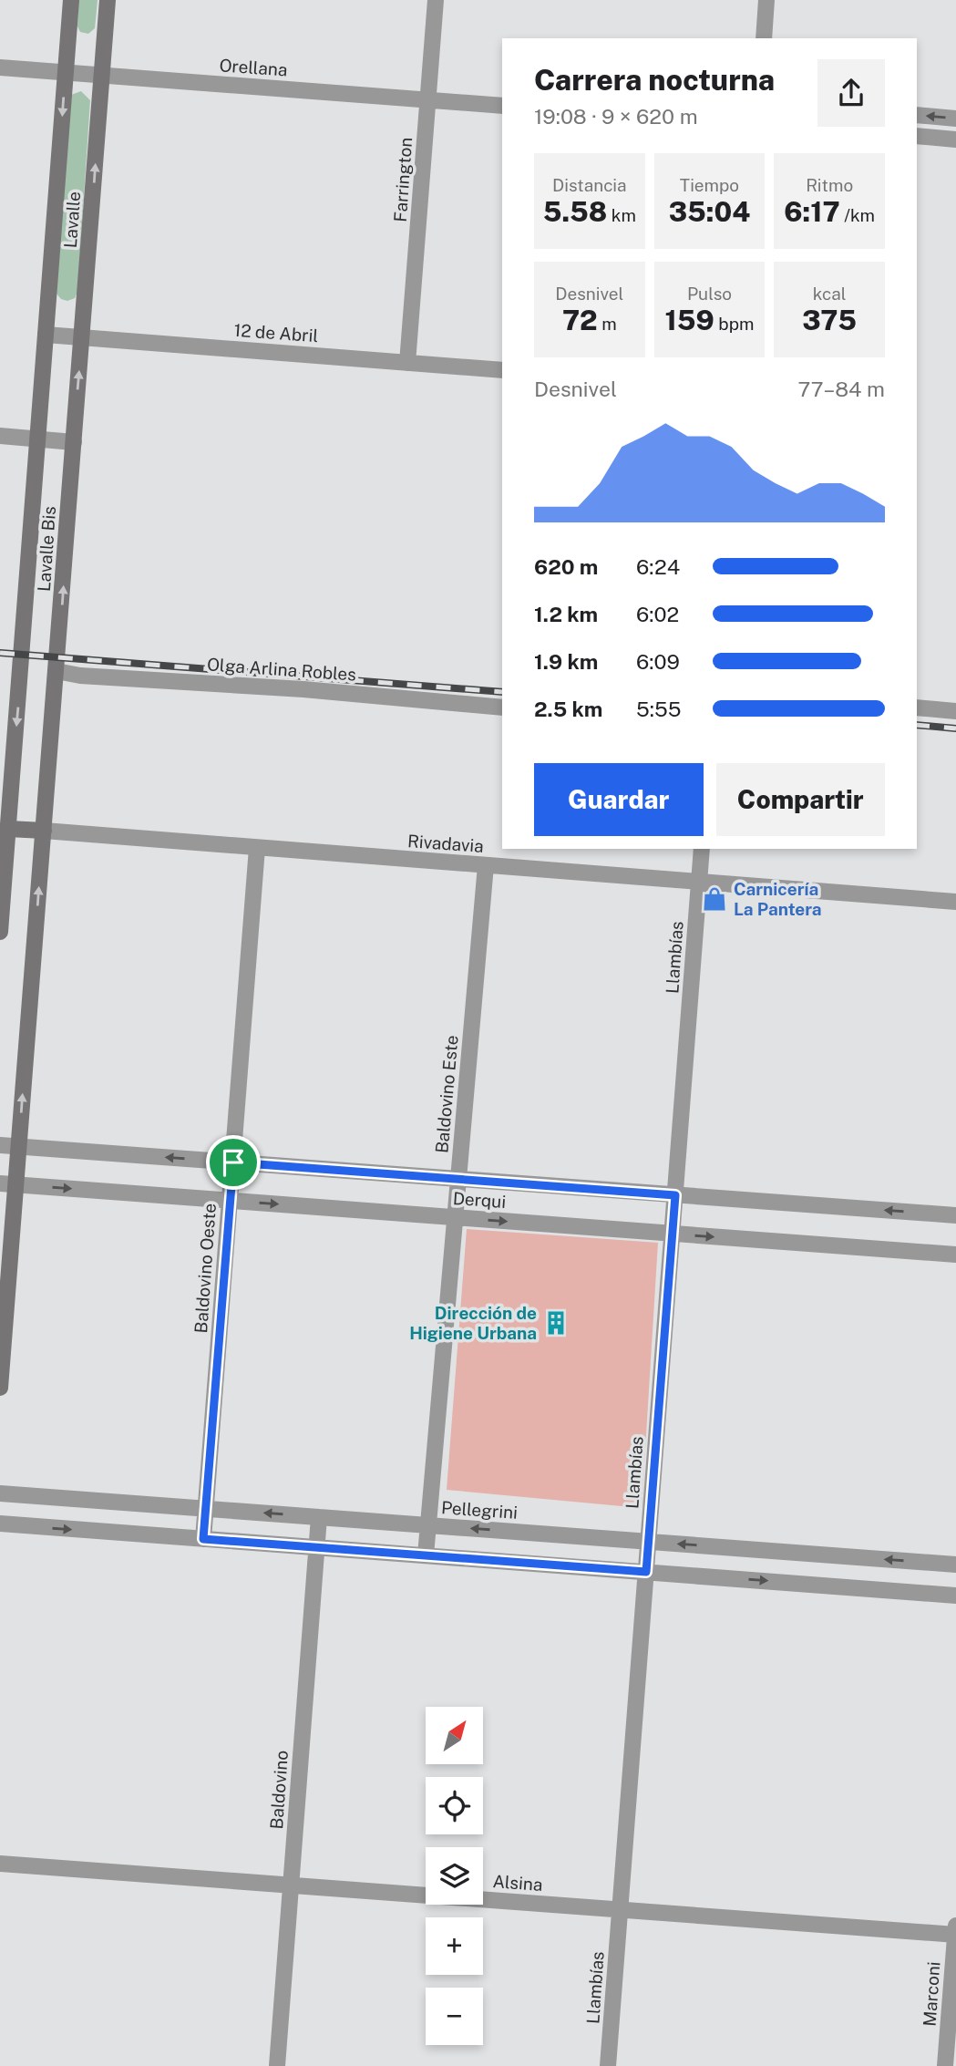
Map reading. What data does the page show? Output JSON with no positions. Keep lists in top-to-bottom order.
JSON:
{
  "streets": {
    "street": [
      "Orellana",
      "Farrington",
      "Lavalle",
      "12 de Abril",
      "Lavalle Bis",
      "Olga Arlina Robles",
      "Rivadavia",
      "Llambías",
      "Baldovino Este",
      "Derqui",
      "Baldovino Oeste",
      "Pellegrini",
      "Baldovino",
      "Alsina",
      "Marconi"
    ]
  },
  "crossings": [
    ["Orellana", "Farrington"],
    ["Orellana", "Lavalle"],
    ["Farrington", "12 de Abril"],
    ["Lavalle", "12 de Abril"],
    ["Lavalle", "Lavalle Bis"],
    ["Lavalle Bis", "Olga Arlina Robles"],
    ["Lavalle Bis", "Rivadavia"],
    ["Lavalle Bis", "Derqui"],
    ["Rivadavia", "Llambías"],
    ["Rivadavia", "Baldovino Este"],
    ["Rivadavia", "Baldovino Oeste"],
    ["Llambías", "Derqui"],
    ["Llambías", "Pellegrini"],
    ["Llambías", "Alsina"],
    ["Baldovino Este", "Derqui"],
    ["Baldovino Este", "Pellegrini"],
    ["Derqui", "Baldovino Oeste"],
    ["Baldovino Oeste", "Pellegrini"],
    ["Pellegrini", "Baldovino"],
    ["Baldovino", "Alsina"],
    ["Alsina", "Marconi"]
  ],
  "places": {
    "shop": ["Carnicería La Pantera"],
    "building": ["Dirección de Higiene Urbana"]
  },
  "north": "top right",
  "page": {
    "heading": ["Carrera nocturna", "19:08 · 9 × 620 m"],
    "stats": [
      ["Distancia", "5.58 km"],
      ["Tiempo", "35:04"],
      ["Ritmo", "6:17 /km"],
      ["Desnivel", "72 m"],
      ["Pulso", "159 bpm"],
      ["kcal", "375"]
    ],
    "chart": ["Desnivel", "77–84 m"],
    "list": [
      {
        "name": "620 m",
        "note": "6:24"
      },
      {
        "name": "1.2 km",
        "note": "6:02"
      },
      {
        "name": "1.9 km",
        "note": "6:09"
      },
      {
        "name": "2.5 km",
        "note": "5:55"
      }
    ],
    "buttons": ["Guardar", "Compartir"],
    "map_buttons": ["+", "−"]
  }
}
